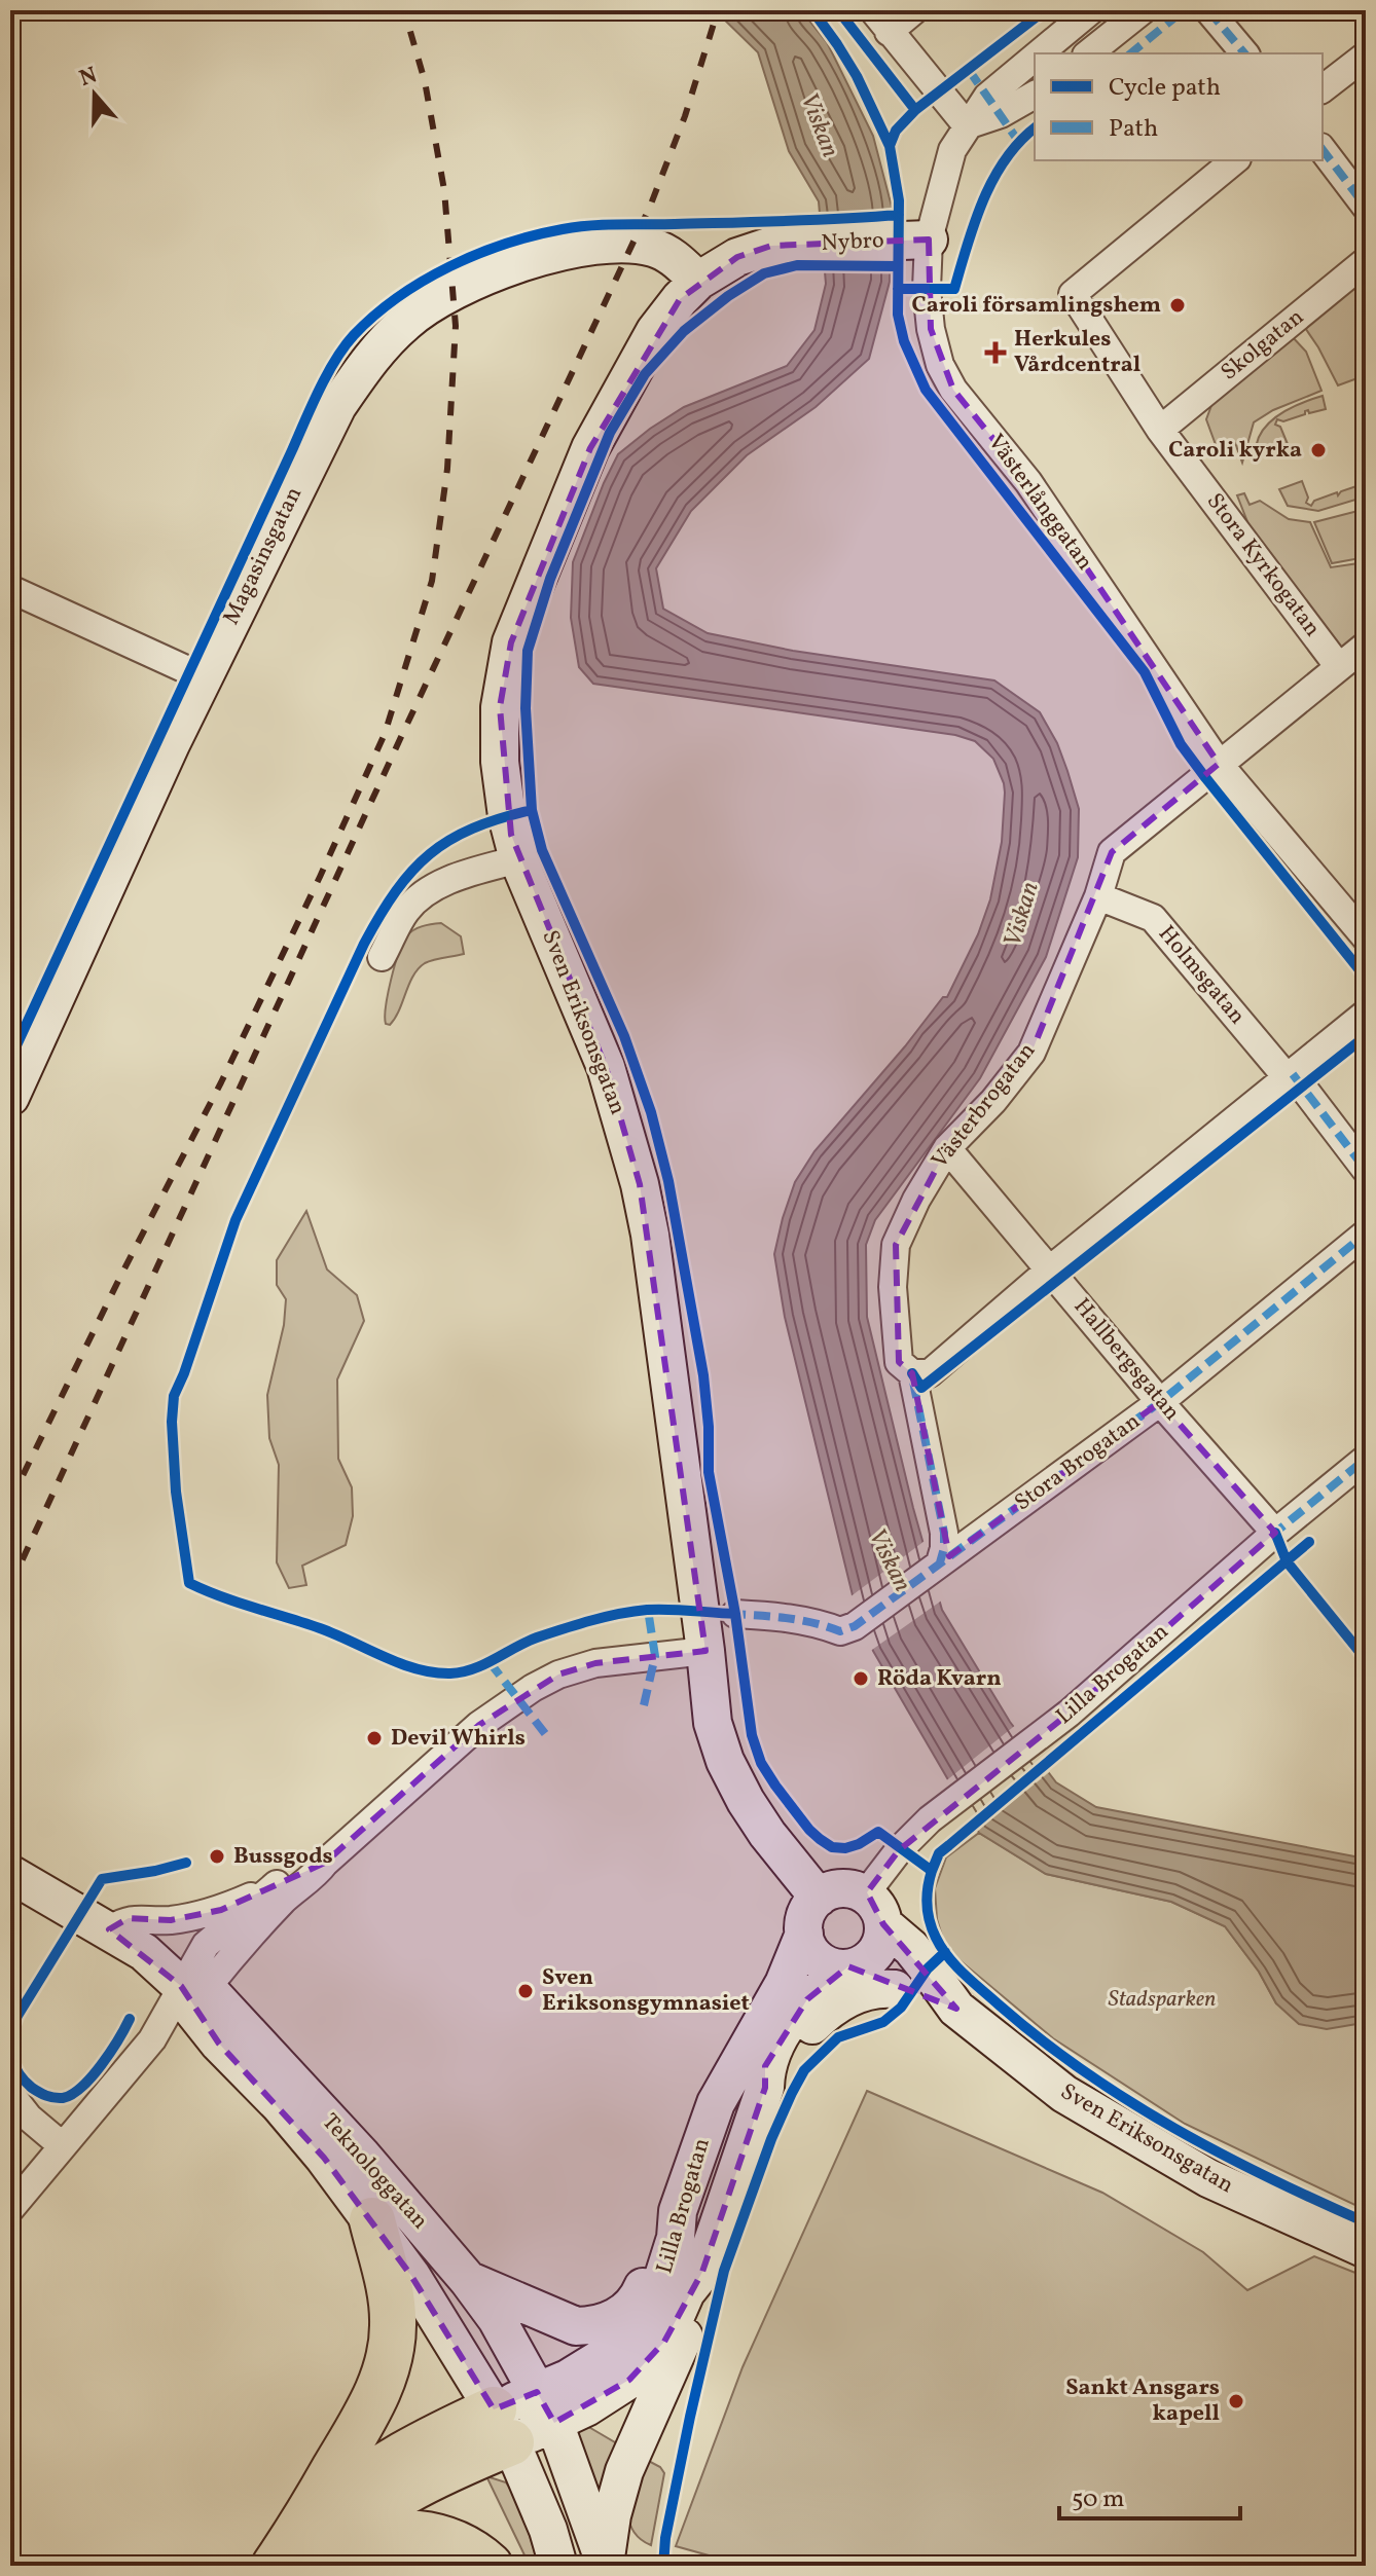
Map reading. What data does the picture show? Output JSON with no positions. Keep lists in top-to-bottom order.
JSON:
{
  "streets": {
    "street": [
      "Nybro",
      "Skolgatan",
      "Västerlånggatan",
      "Magasinsgatan",
      "Stora Kyrkogatan",
      "Holmsgatan",
      "Sven Eriksonsgatan",
      "Västerbrogatan",
      "Hallbergsgatan",
      "Stora Brogatan",
      "Lilla Brogatan",
      "Teknologgatan"
    ]
  },
  "crossings": [
    ["Nybro", "Västerlånggatan"],
    ["Nybro", "Sven Eriksonsgatan"],
    ["Skolgatan", "Stora Kyrkogatan"],
    ["Västerlånggatan", "Västerbrogatan"],
    ["Magasinsgatan", "Sven Eriksonsgatan"],
    ["Holmsgatan", "Västerbrogatan"],
    ["Sven Eriksonsgatan", "Lilla Brogatan"],
    ["Västerbrogatan", "Hallbergsgatan"],
    ["Västerbrogatan", "Stora Brogatan"],
    ["Hallbergsgatan", "Stora Brogatan"],
    ["Hallbergsgatan", "Lilla Brogatan"],
    ["Lilla Brogatan", "Teknologgatan"]
  ],
  "water": ["Viskan"],
  "parks": ["Stadsparken"],
  "places": {
    "other": [
      "Caroli församlingshem",
      "Caroli kyrka",
      "Röda Kvarn",
      "Devil Whirls",
      "Bussgods",
      "Sven Eriksonsgymnasiet",
      "Sankt Ansgars kapell"
    ],
    "health": ["Herkules Vårdcentral"]
  },
  "legend": ["Cycle path", "Path"],
  "scale_bar": "50 m",
  "north": "top"
}
